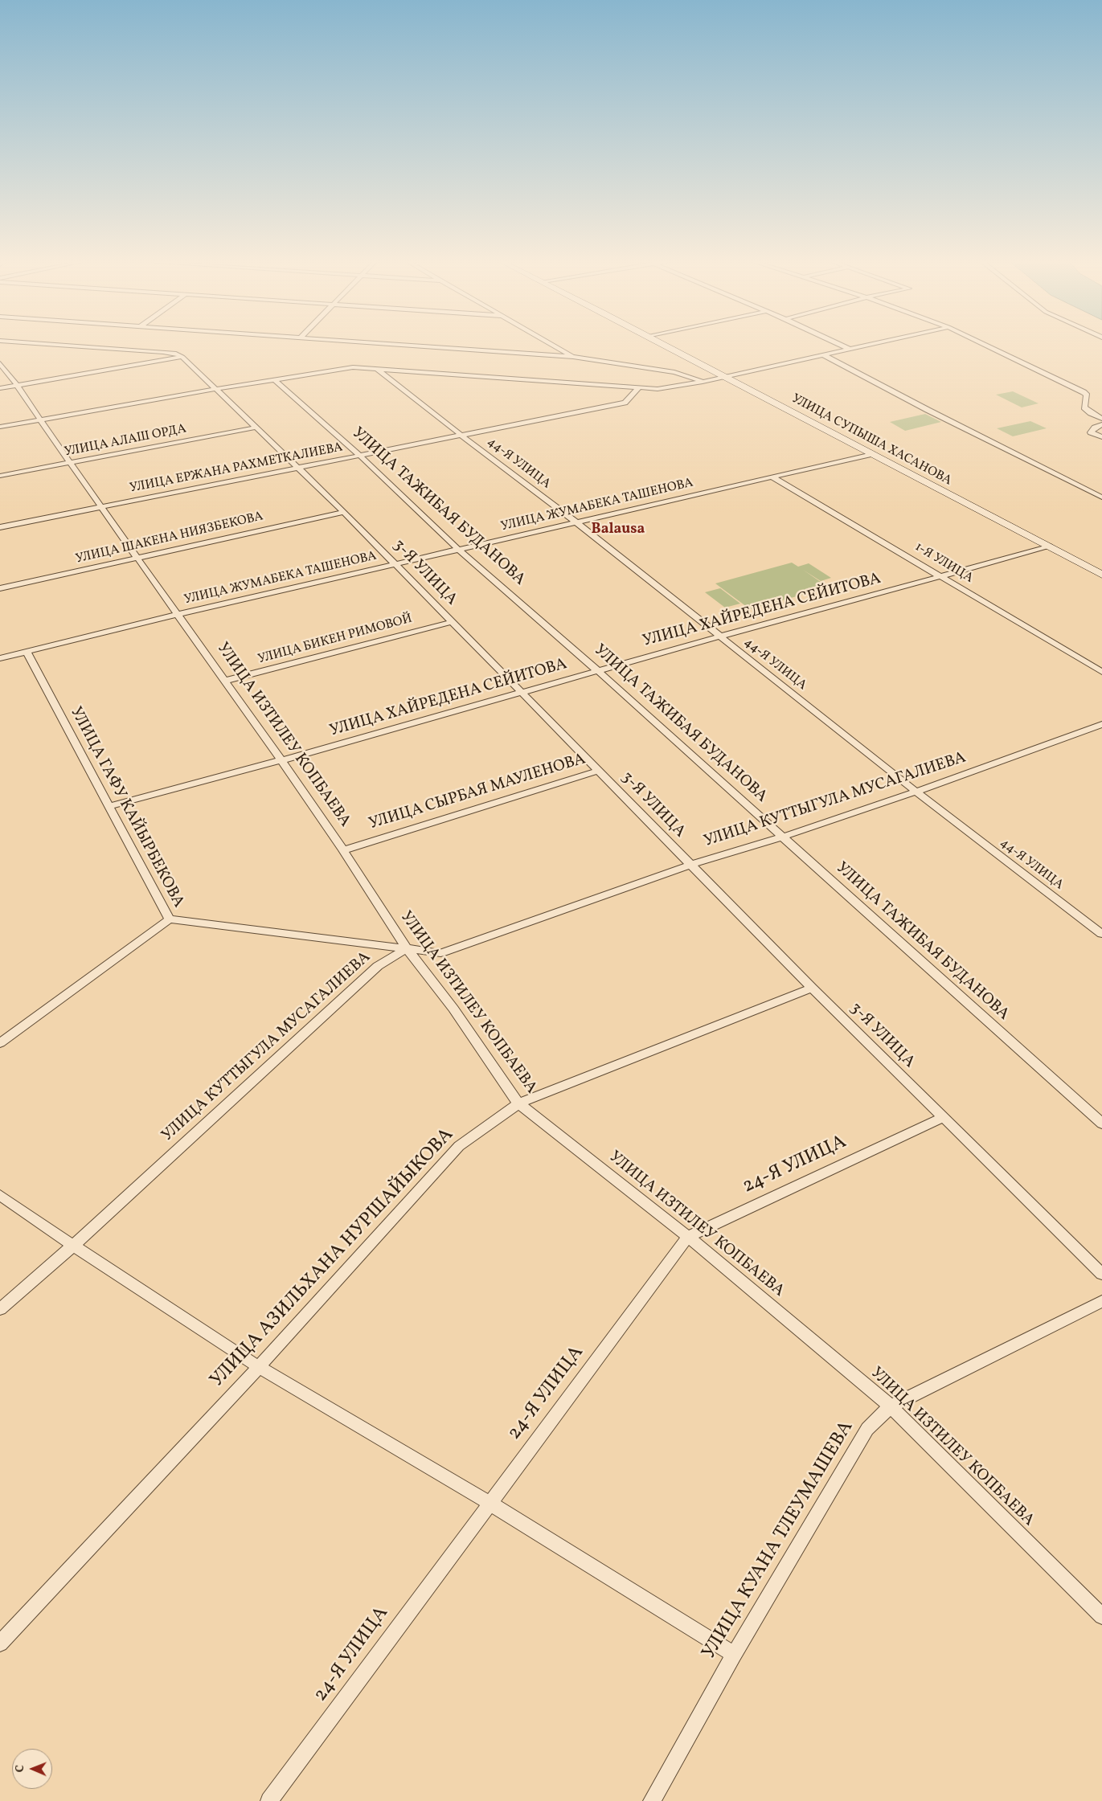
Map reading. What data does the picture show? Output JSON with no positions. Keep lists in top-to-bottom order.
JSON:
{
  "streets": {
    "street": [
      "УЛИЦА СУПЫША ХАСАНОВА",
      "УЛИЦА АЛАШ ОРДА",
      "44-Я УЛИЦА",
      "УЛИЦА ЕРЖАНА РАХМЕТКАЛИЕВА",
      "УЛИЦА ЖУМАБЕКА ТАШЕНОВА",
      "УЛИЦА ТАЖИБАЯ БУДАНОВА",
      "УЛИЦА ШАКЕНА НИЯЗБЕКОВА",
      "1-Я УЛИЦА",
      "3-Я УЛИЦА",
      "УЛИЦА ХАЙРЕДЕНА СЕЙИТОВА",
      "УЛИЦА БИКЕН РИМОВОЙ",
      "УЛИЦА ИЗТИЛЕУ КОПБАЕВА",
      "УЛИЦА СЫРБАЯ МАУЛЕНОВА",
      "УЛИЦА КУТТЫГУЛА МУСАГАЛИЕВА",
      "УЛИЦА ГАФУ КАЙЫРБЕКОВА",
      "24-Я УЛИЦА",
      "УЛИЦА АЗИЛЬХАНА НУРШАЙЫКОВА",
      "УЛИЦА КУАНА ТЛЕУМАШЕВА"
    ]
  },
  "crossings": [
    ["УЛИЦА СУПЫША ХАСАНОВА", "УЛИЦА ЖУМАБЕКА ТАШЕНОВА"],
    ["УЛИЦА СУПЫША ХАСАНОВА", "УЛИЦА ХАЙРЕДЕНА СЕЙИТОВА"],
    ["УЛИЦА АЛАШ ОРДА", "3-Я УЛИЦА"],
    ["УЛИЦА АЛАШ ОРДА", "УЛИЦА ИЗТИЛЕУ КОПБАЕВА"],
    ["44-Я УЛИЦА", "УЛИЦА ЕРЖАНА РАХМЕТКАЛИЕВА"],
    ["44-Я УЛИЦА", "УЛИЦА ЖУМАБЕКА ТАШЕНОВА"],
    ["44-Я УЛИЦА", "УЛИЦА ХАЙРЕДЕНА СЕЙИТОВА"],
    ["44-Я УЛИЦА", "УЛИЦА КУТТЫГУЛА МУСАГАЛИЕВА"],
    ["УЛИЦА ЕРЖАНА РАХМЕТКАЛИЕВА", "УЛИЦА ТАЖИБАЯ БУДАНОВА"],
    ["УЛИЦА ЕРЖАНА РАХМЕТКАЛИЕВА", "3-Я УЛИЦА"],
    ["УЛИЦА ЕРЖАНА РАХМЕТКАЛИЕВА", "УЛИЦА ИЗТИЛЕУ КОПБАЕВА"],
    ["УЛИЦА ЖУМАБЕКА ТАШЕНОВА", "УЛИЦА ТАЖИБАЯ БУДАНОВА"],
    ["УЛИЦА ЖУМАБЕКА ТАШЕНОВА", "1-Я УЛИЦА"],
    ["УЛИЦА ЖУМАБЕКА ТАШЕНОВА", "3-Я УЛИЦА"],
    ["УЛИЦА ЖУМАБЕКА ТАШЕНОВА", "УЛИЦА ИЗТИЛЕУ КОПБАЕВА"],
    ["УЛИЦА ЖУМАБЕКА ТАШЕНОВА", "УЛИЦА ГАФУ КАЙЫРБЕКОВА"],
    ["УЛИЦА ТАЖИБАЯ БУДАНОВА", "УЛИЦА ХАЙРЕДЕНА СЕЙИТОВА"],
    ["УЛИЦА ТАЖИБАЯ БУДАНОВА", "УЛИЦА КУТТЫГУЛА МУСАГАЛИЕВА"],
    ["УЛИЦА ШАКЕНА НИЯЗБЕКОВА", "3-Я УЛИЦА"],
    ["УЛИЦА ШАКЕНА НИЯЗБЕКОВА", "УЛИЦА ИЗТИЛЕУ КОПБАЕВА"],
    ["1-Я УЛИЦА", "УЛИЦА ХАЙРЕДЕНА СЕЙИТОВА"],
    ["3-Я УЛИЦА", "УЛИЦА ХАЙРЕДЕНА СЕЙИТОВА"],
    ["3-Я УЛИЦА", "УЛИЦА БИКЕН РИМОВОЙ"],
    ["3-Я УЛИЦА", "УЛИЦА СЫРБАЯ МАУЛЕНОВА"],
    ["3-Я УЛИЦА", "УЛИЦА КУТТЫГУЛА МУСАГАЛИЕВА"],
    ["3-Я УЛИЦА", "24-Я УЛИЦА"],
    ["3-Я УЛИЦА", "УЛИЦА АЗИЛЬХАНА НУРШАЙЫКОВА"],
    ["УЛИЦА ХАЙРЕДЕНА СЕЙИТОВА", "УЛИЦА ИЗТИЛЕУ КОПБАЕВА"],
    ["УЛИЦА ХАЙРЕДЕНА СЕЙИТОВА", "УЛИЦА ГАФУ КАЙЫРБЕКОВА"],
    ["УЛИЦА БИКЕН РИМОВОЙ", "УЛИЦА ИЗТИЛЕУ КОПБАЕВА"],
    ["УЛИЦА ИЗТИЛЕУ КОПБАЕВА", "УЛИЦА СЫРБАЯ МАУЛЕНОВА"],
    ["УЛИЦА ИЗТИЛЕУ КОПБАЕВА", "УЛИЦА КУТТЫГУЛА МУСАГАЛИЕВА"],
    ["УЛИЦА ИЗТИЛЕУ КОПБАЕВА", "24-Я УЛИЦА"],
    ["УЛИЦА ИЗТИЛЕУ КОПБАЕВА", "УЛИЦА АЗИЛЬХАНА НУРШАЙЫКОВА"],
    ["УЛИЦА ИЗТИЛЕУ КОПБАЕВА", "УЛИЦА КУАНА ТЛЕУМАШЕВА"]
  ],
  "districts": ["Balausa"],
  "north": "left"
}
